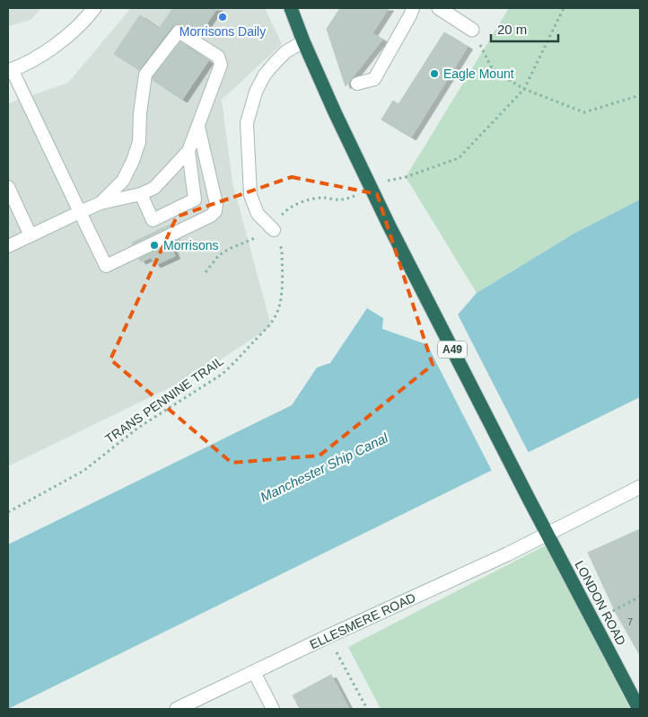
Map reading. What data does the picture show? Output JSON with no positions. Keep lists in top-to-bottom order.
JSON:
{
  "streets": {
    "highway": ["A49", "LONDON ROAD"],
    "main road": ["ELLESMERE ROAD"],
    "path": ["TRANS PENNINE TRAIL"]
  },
  "crossings": [
    ["A49", "LONDON ROAD"],
    ["A49", "ELLESMERE ROAD"],
    ["LONDON ROAD", "ELLESMERE ROAD"]
  ],
  "water": ["Manchester Ship Canal"],
  "places": ["Morrisons Daily", "Eagle Mount", "Morrisons"],
  "house_numbers": ["7"],
  "scale_bar": "20 m"
}
